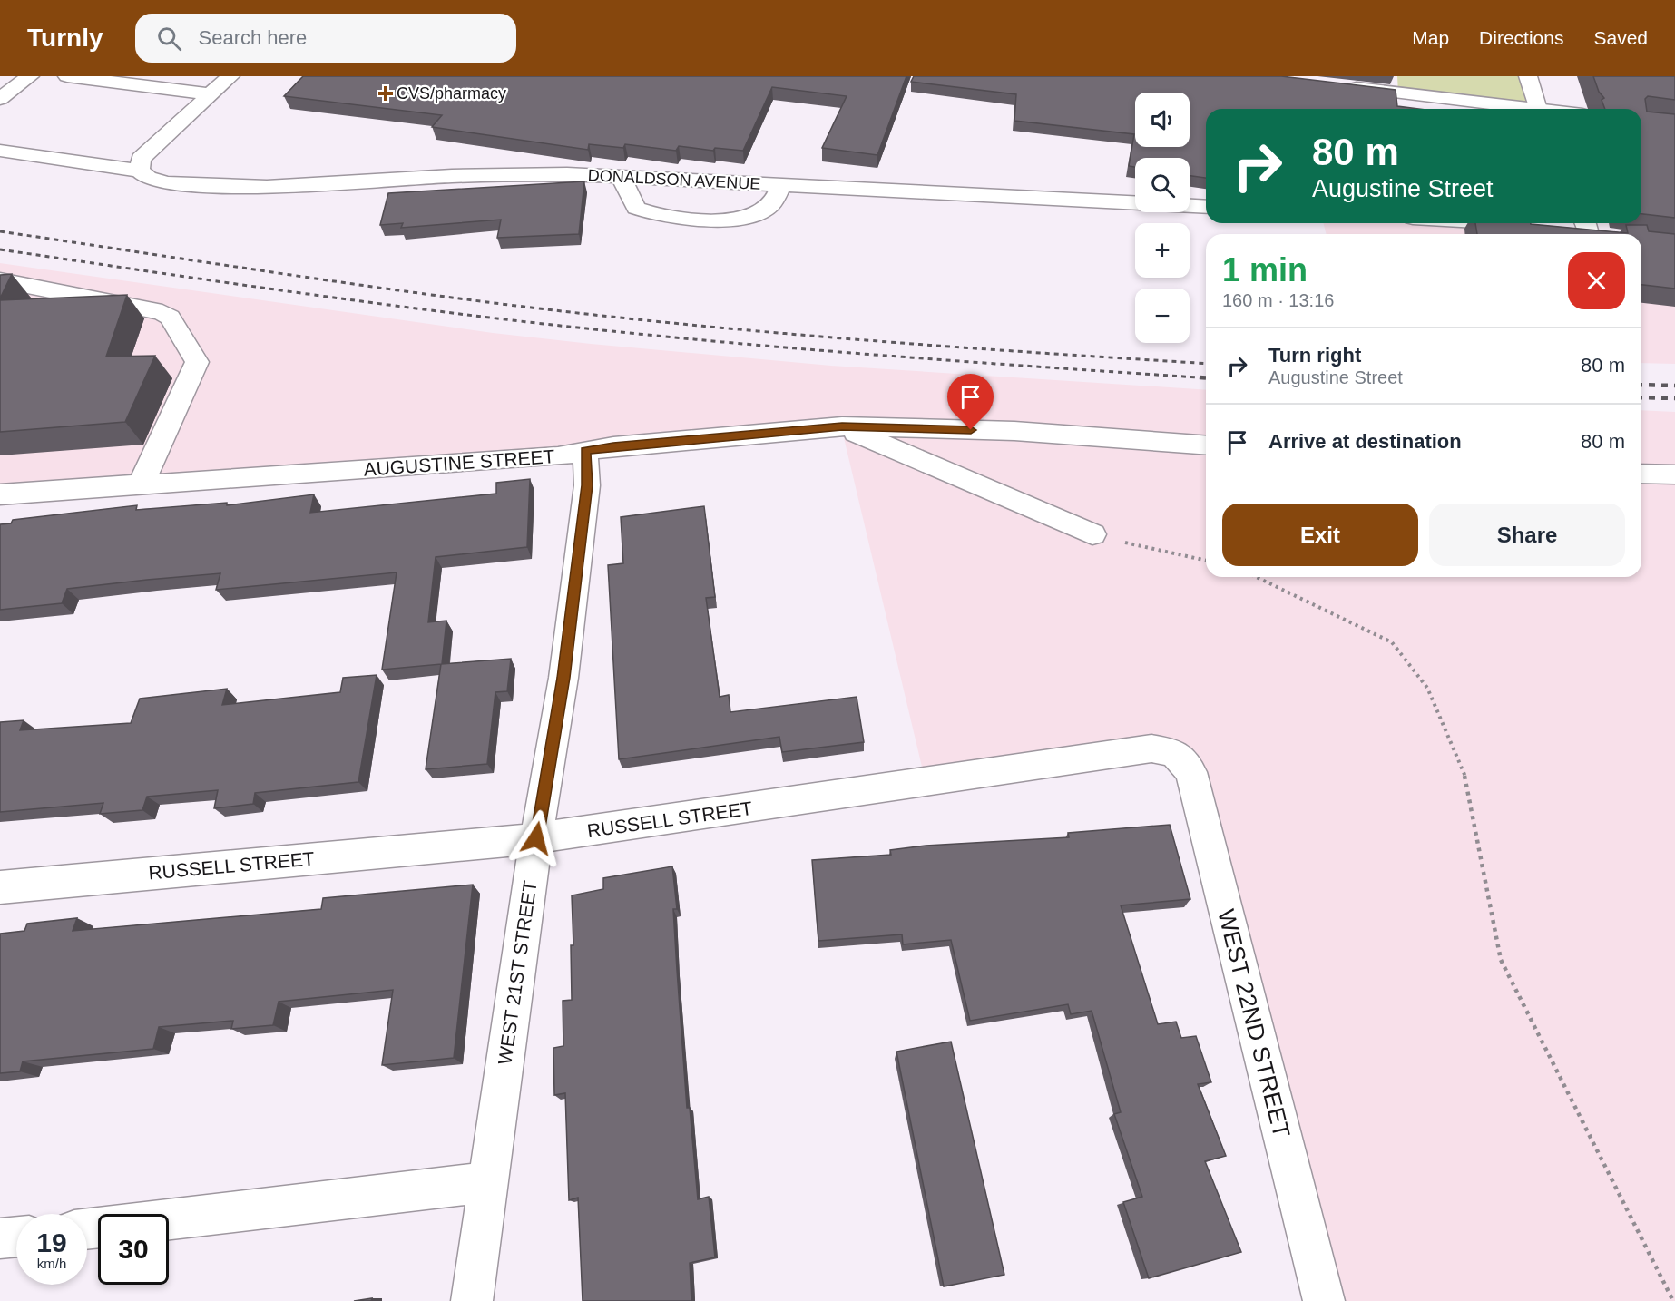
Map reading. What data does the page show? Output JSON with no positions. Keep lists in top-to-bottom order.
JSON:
{
  "streets": {
    "street": [
      "DONALDSON AVENUE",
      "AUGUSTINE STREET",
      "RUSSELL STREET",
      "WEST 21ST STREET",
      "WEST 22ND STREET"
    ]
  },
  "crossings": [
    ["AUGUSTINE STREET", "WEST 21ST STREET"],
    ["RUSSELL STREET", "WEST 21ST STREET"],
    ["RUSSELL STREET", "WEST 22ND STREET"]
  ],
  "places": {
    "health": ["CVS/pharmacy"]
  },
  "page": {
    "header": "Turnly",
    "search": "Search here",
    "nav": ["Map", "Directions", "Saved"],
    "map_buttons": ["+", "−"],
    "turn": ["80 m", "Augustine Street"],
    "heading": ["1 min", "160 m · 13:16"],
    "list": [
      {
        "name": "Turn right",
        "note": "Augustine Street",
        "value": "80 m"
      },
      {
        "name": "Arrive at destination",
        "value": "80 m"
      }
    ],
    "buttons": ["Exit", "Share"],
    "speed": "19 km/h",
    "limit": "30"
  }
}
